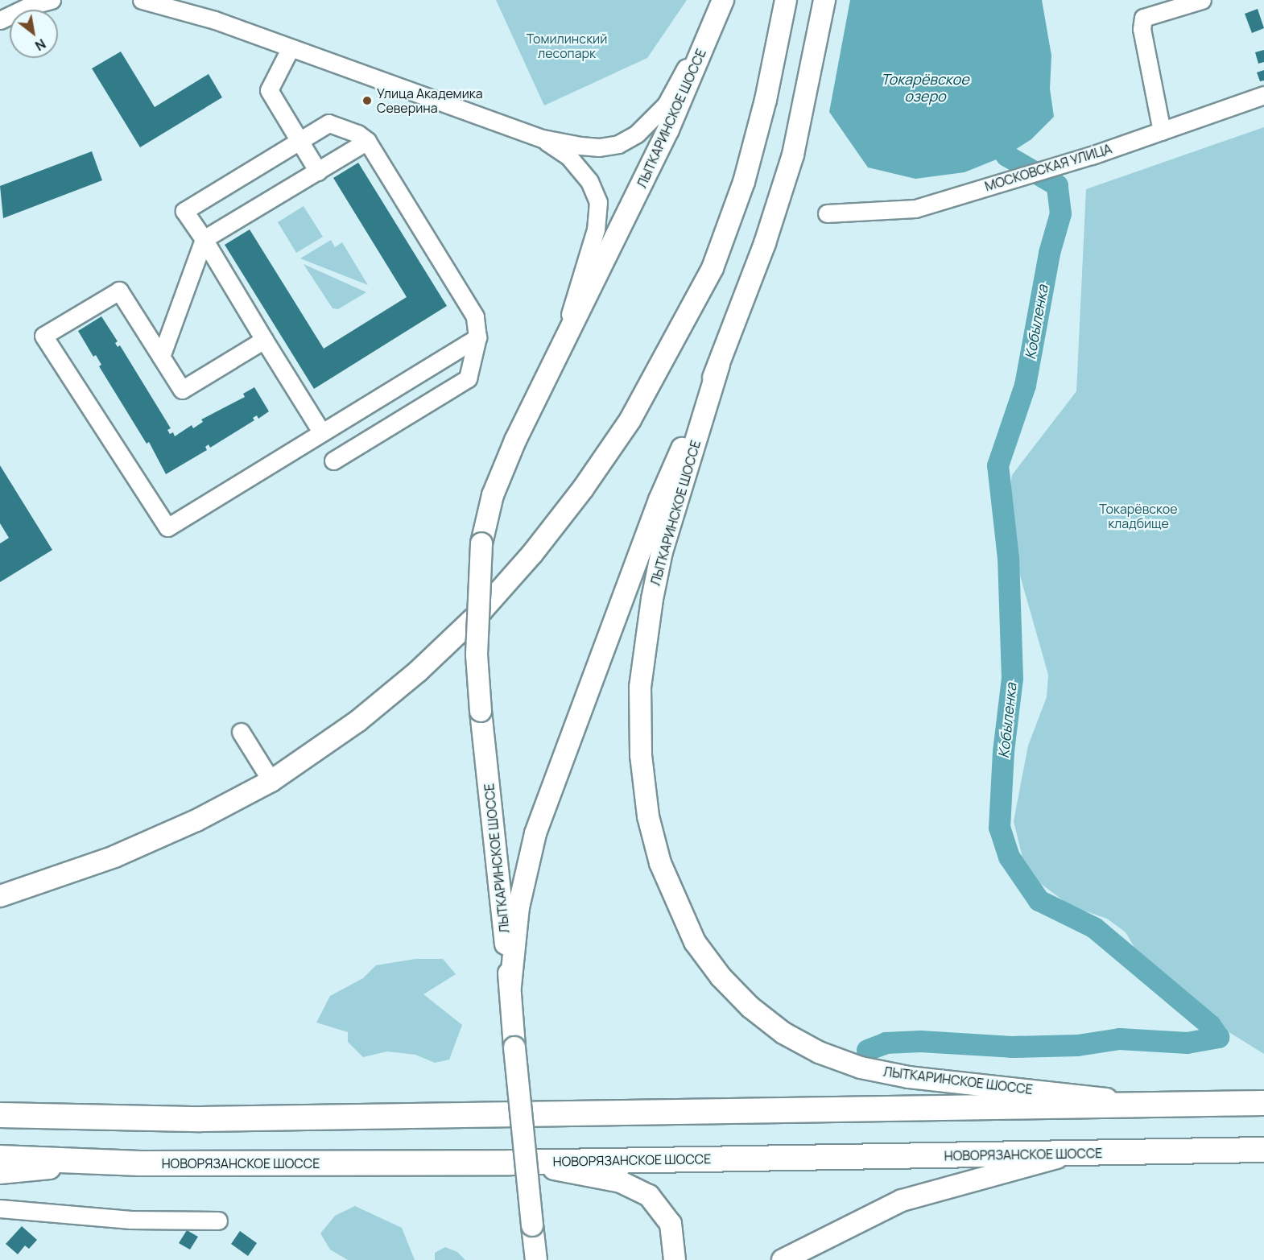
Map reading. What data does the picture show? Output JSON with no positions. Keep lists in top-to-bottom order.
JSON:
{
  "streets": {
    "highway": ["НОВОРЯЗАНСКОЕ ШОССЕ"],
    "main road": ["ЛЫТКАРИНСКОЕ ШОССЕ"],
    "street": ["МОСКОВСКАЯ УЛИЦА"]
  },
  "water": ["Токарёвское озеро", "Кобыленка"],
  "parks": ["Томилинский лесопарк", "Токарёвское кладбище"],
  "places": ["Улица Академика Северина"],
  "north": "bottom right"
}
